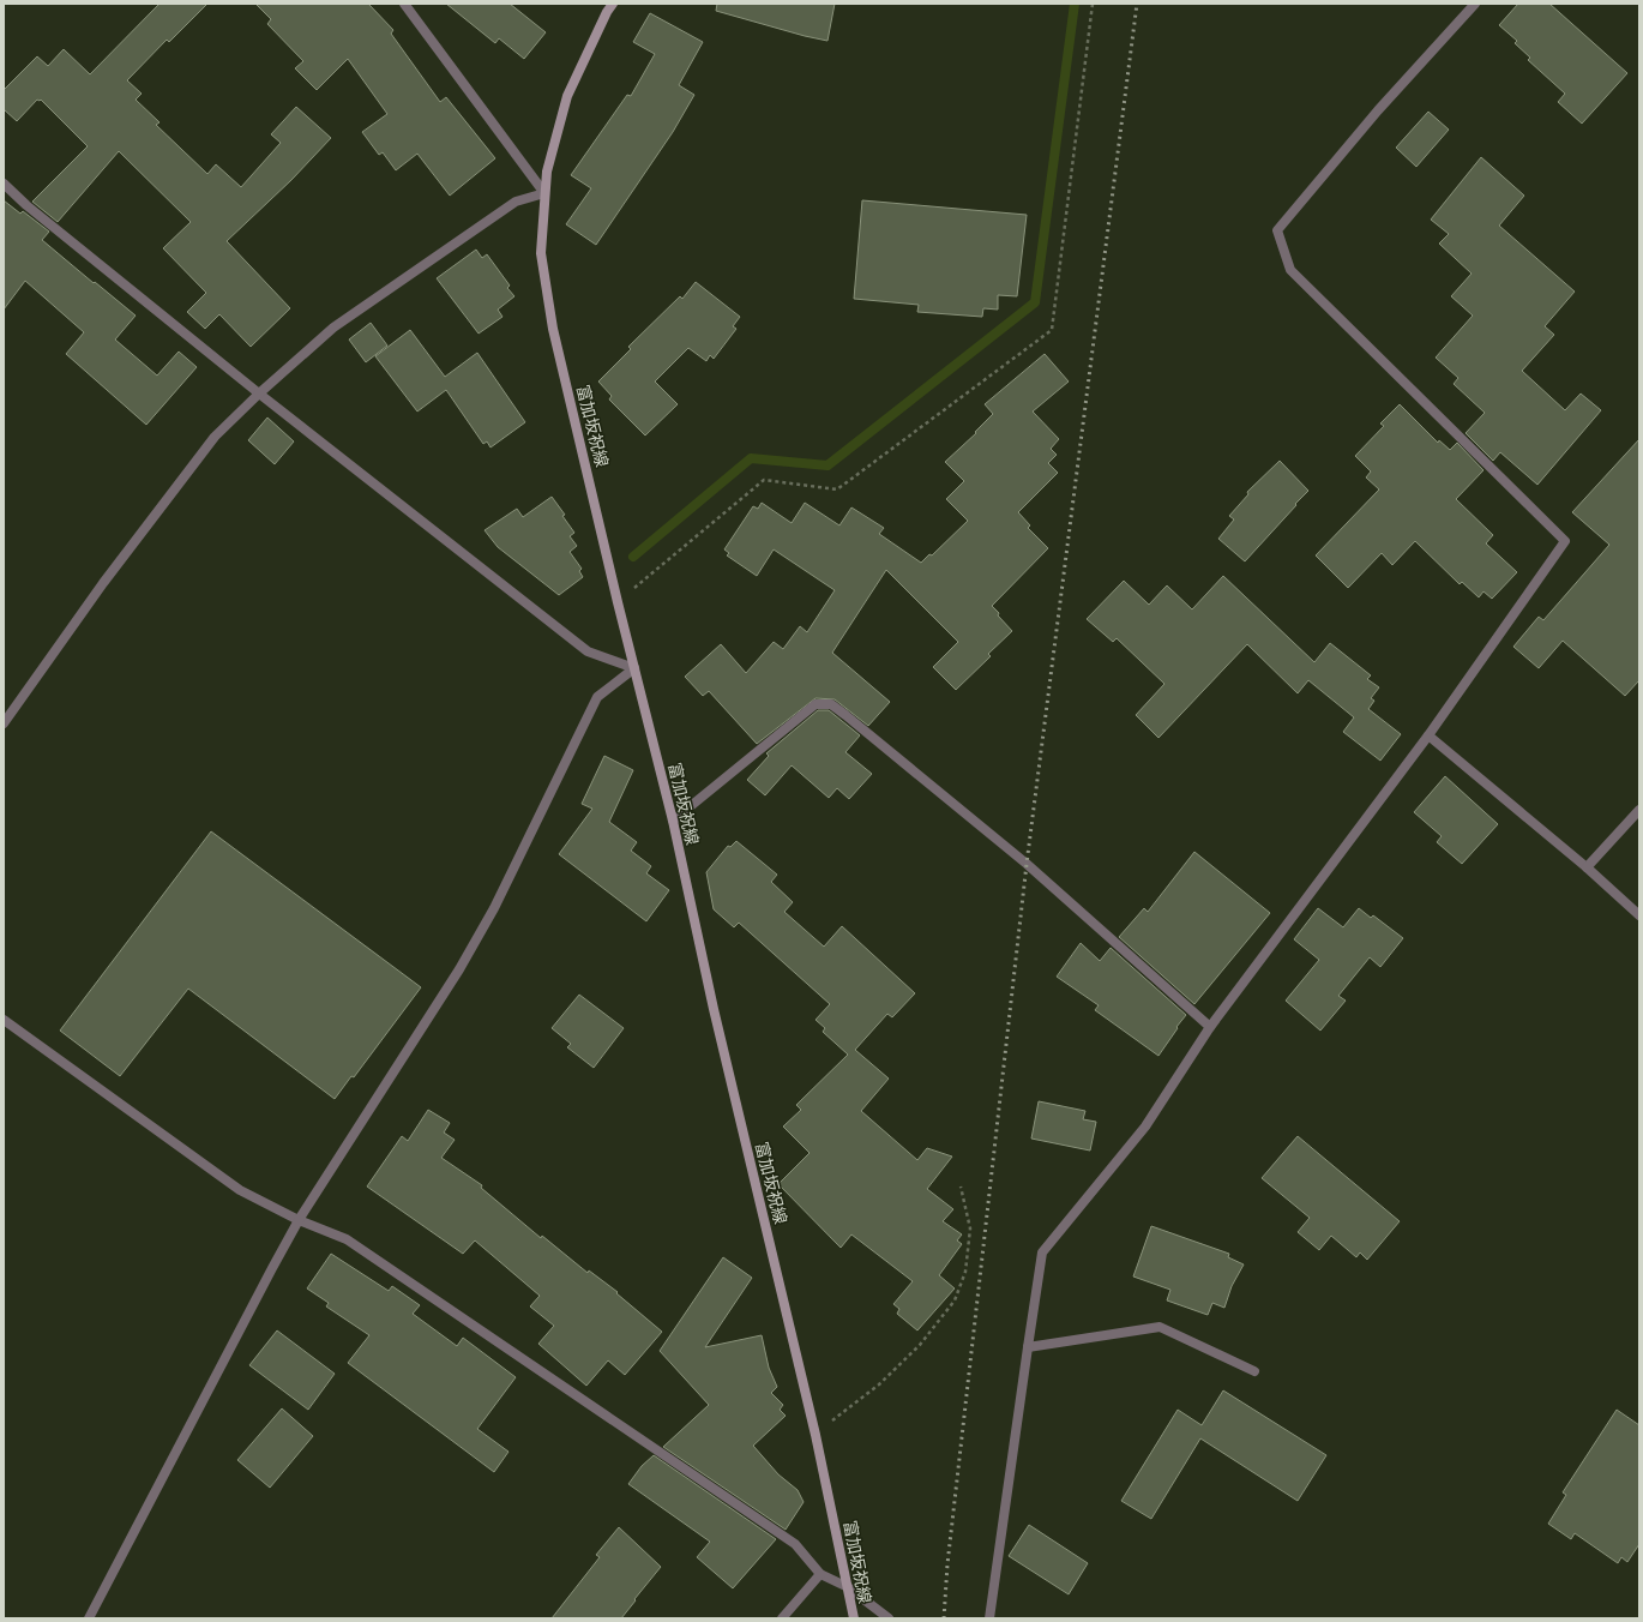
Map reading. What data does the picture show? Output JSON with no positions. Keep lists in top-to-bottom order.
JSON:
{
  "streets": {
    "main road": ["富加坂祝線"]
  }
}
